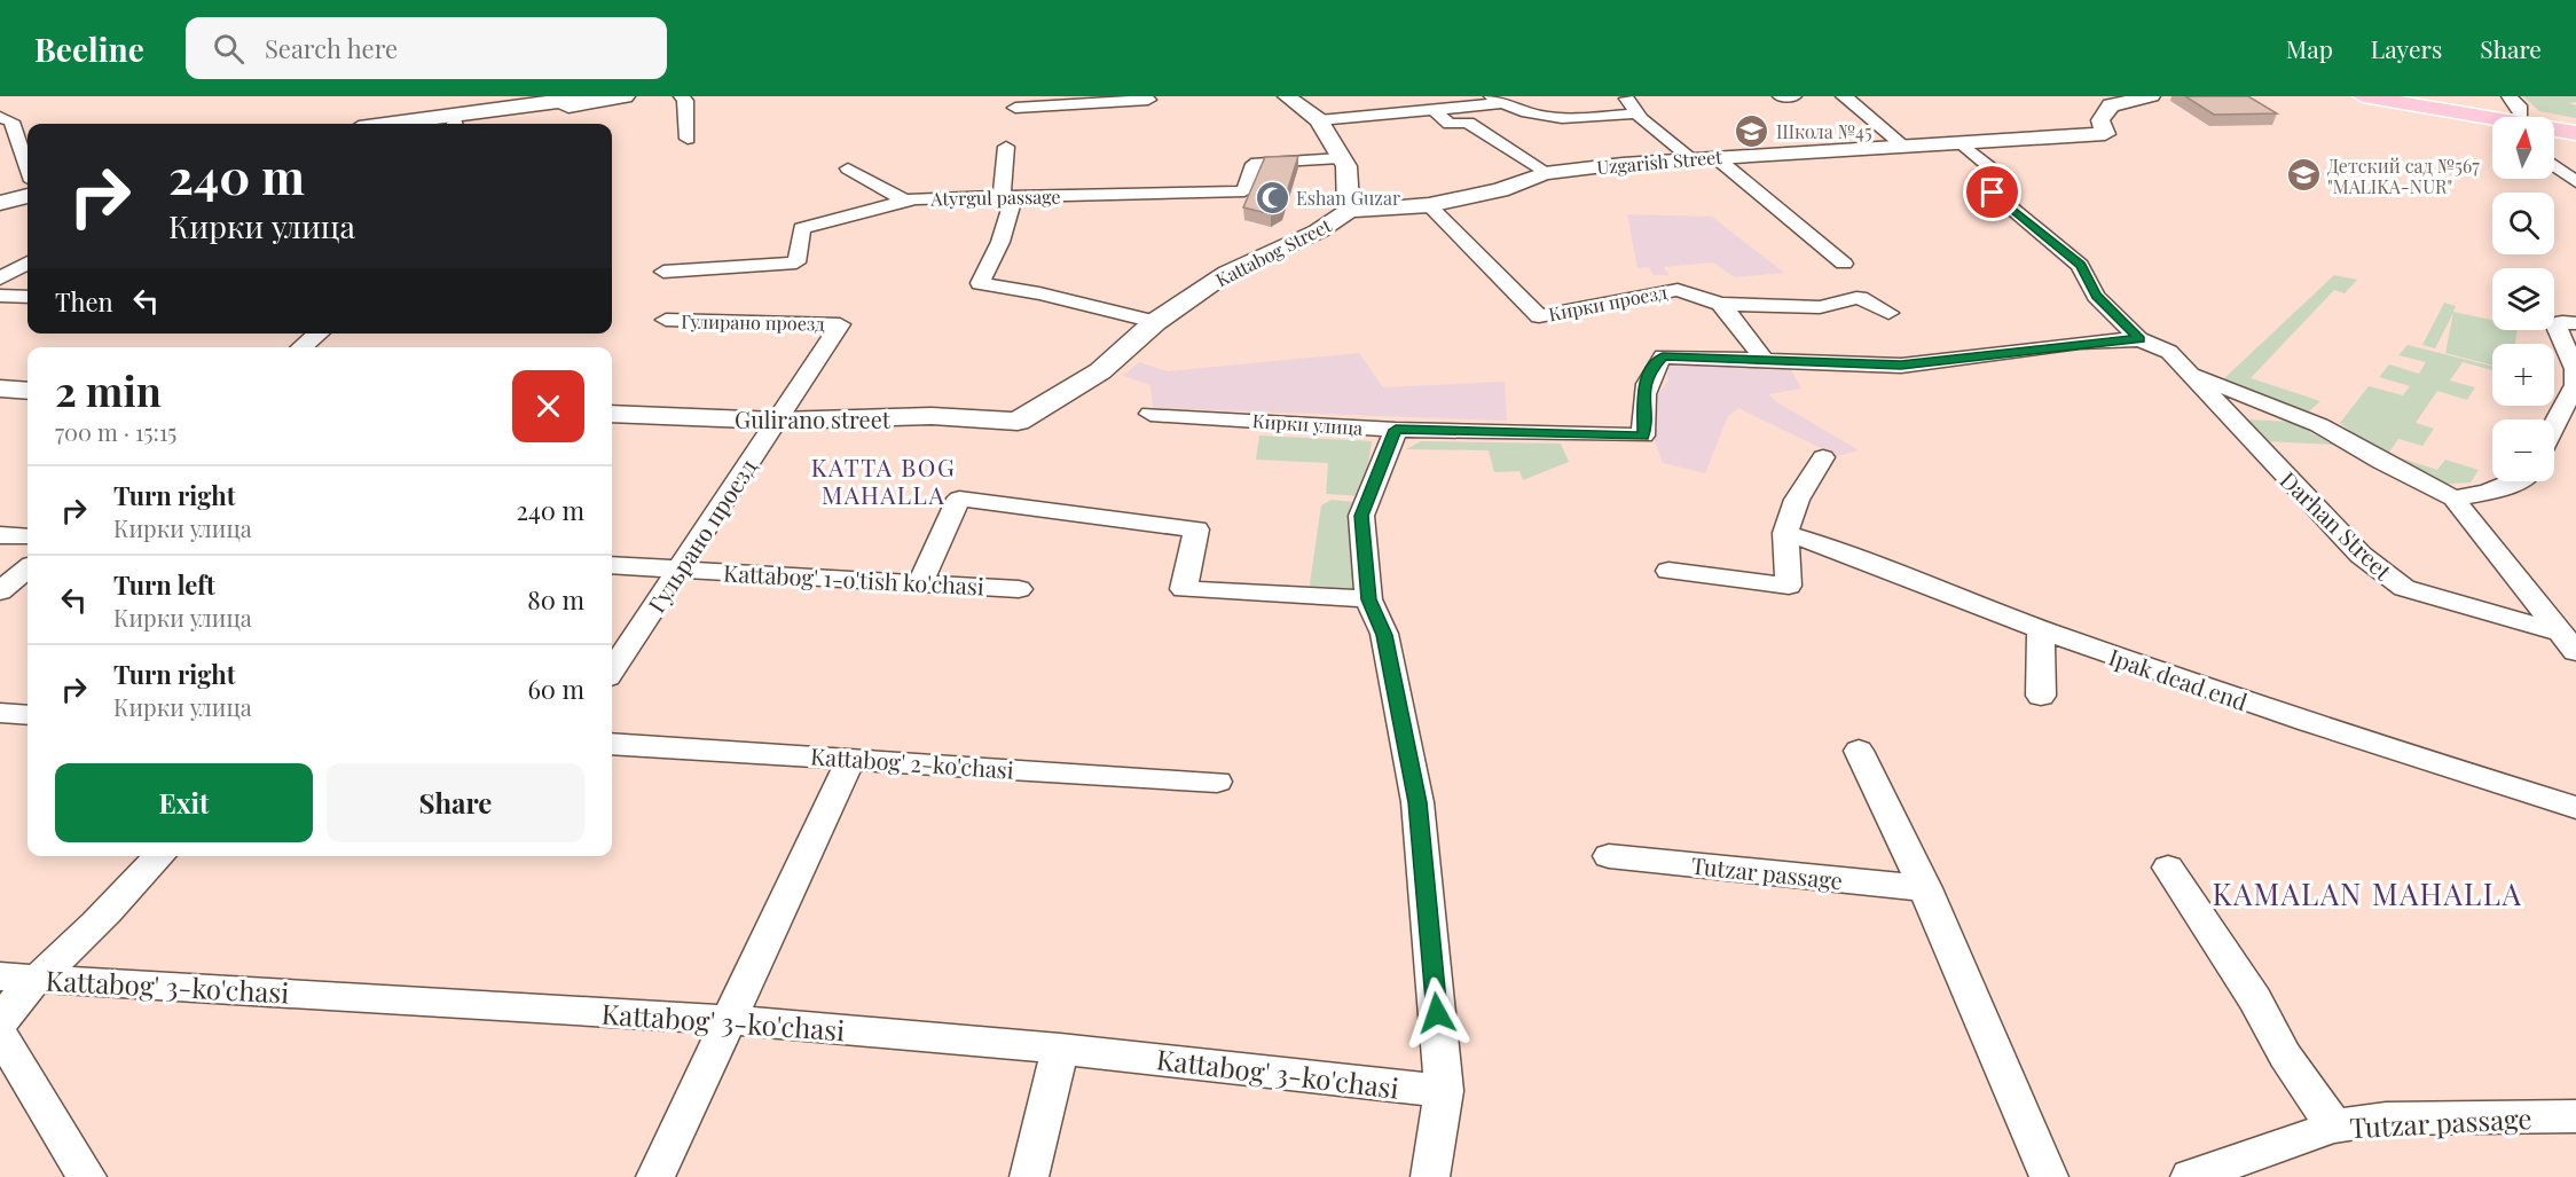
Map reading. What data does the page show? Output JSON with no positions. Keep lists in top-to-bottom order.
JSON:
{
  "streets": {
    "street": [
      "Uzgarish Street",
      "Atyrgul passage",
      "Kattabog Street",
      "Кирки проезд",
      "Гулирано проезд",
      "Gulirano street",
      "Кирки улица",
      "Darhan Street",
      "Гульрано проезд",
      "Kattabog' 1-o'tish ko'chasi",
      "Ipak dead end",
      "Kattabog' 2-ko'chasi",
      "Tutzar passage",
      "Kattabog' 3-ko'chasi"
    ]
  },
  "crossings": [
    ["Uzgarish Street", "Kattabog Street"],
    ["Uzgarish Street", "Кирки проезд"],
    ["Atyrgul passage", "Kattabog Street"],
    ["Kattabog Street", "Gulirano street"],
    ["Кирки проезд", "Кирки улица"],
    ["Гулирано проезд", "Гульрано проезд"],
    ["Gulirano street", "Гульрано проезд"],
    ["Кирки улица", "Darhan Street"],
    ["Гульрано проезд", "Kattabog' 1-o'tish ko'chasi"]
  ],
  "districts": ["KATTA BOG MAHALLA", "KAMALAN MAHALLA"],
  "places": {
    "school or university": ["Школа №45", "Детский сад №567 \"MALIKA-NUR\""],
    "mosque": ["Eshan Guzar"]
  },
  "north": "top",
  "page": {
    "header": "Beeline",
    "search": "Search here",
    "nav": ["Map", "Layers", "Share"],
    "map_buttons": ["+", "−"],
    "turn": ["240 m", "Кирки улица"],
    "then": "Then",
    "heading": ["2 min", "700 m · 15:15"],
    "list": [
      {
        "name": "Turn right",
        "note": "Кирки улица",
        "value": "240 m"
      },
      {
        "name": "Turn left",
        "note": "Кирки улица",
        "value": "80 m"
      },
      {
        "name": "Turn right",
        "note": "Кирки улица",
        "value": "60 m"
      }
    ],
    "buttons": ["Exit", "Share"]
  }
}
